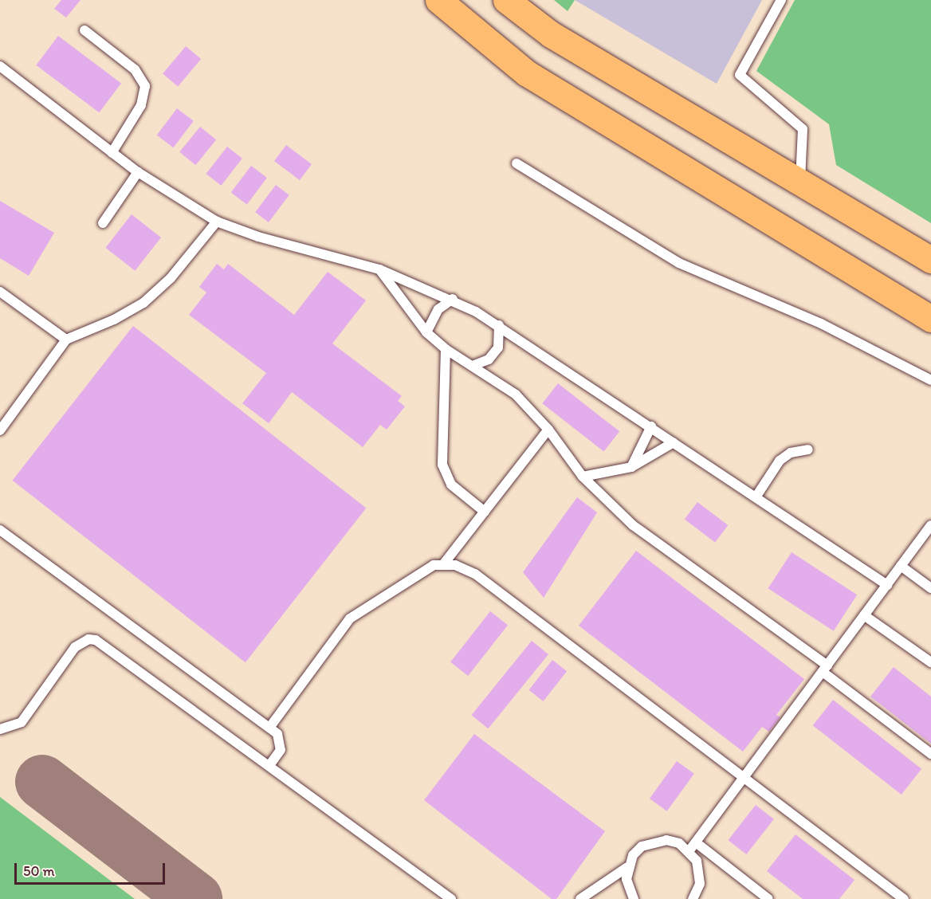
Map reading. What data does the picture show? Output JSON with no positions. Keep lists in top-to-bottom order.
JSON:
{
  "scale_bar": "50 m"
}
